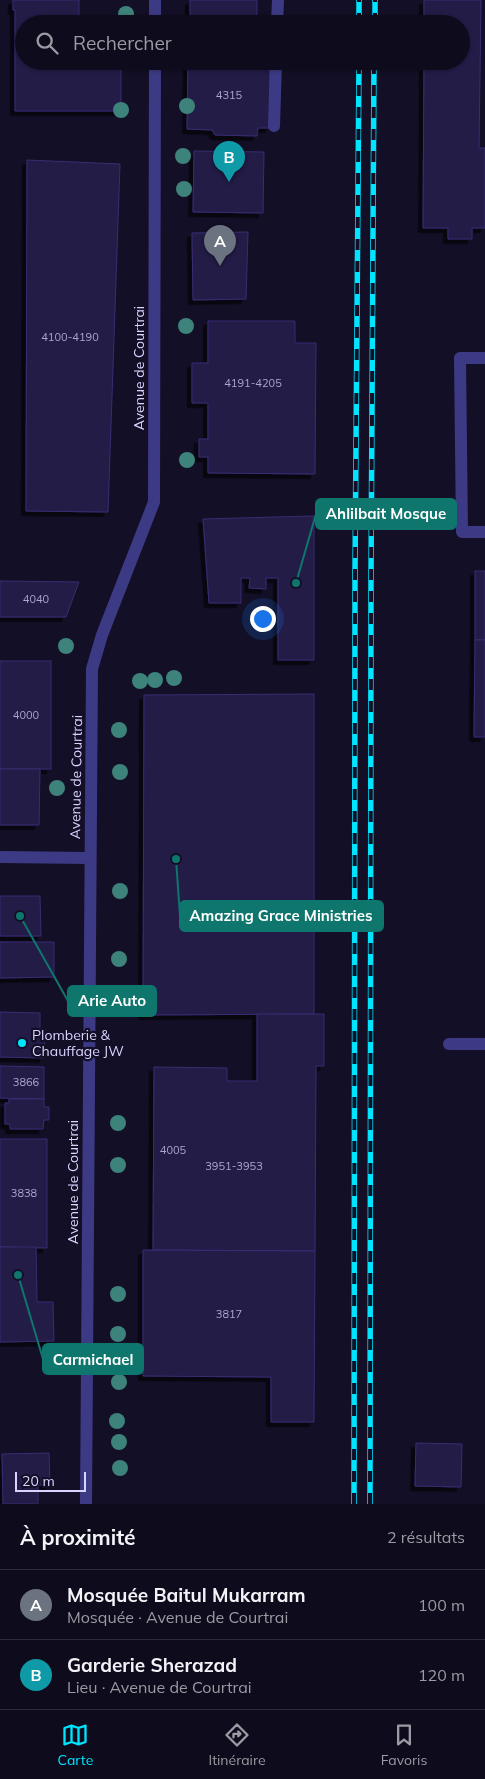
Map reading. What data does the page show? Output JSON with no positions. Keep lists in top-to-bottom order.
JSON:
{
  "streets": {
    "street": ["Avenue de Courtrai"]
  },
  "places": [
    "Ahlilbait Mosque",
    "Amazing Grace Ministries",
    "Arie Auto",
    "Plomberie & Chauffage JW",
    "Carmichael"
  ],
  "house_numbers": [
    "4315",
    "4100-4190",
    "4191-4205",
    "4040",
    "4000",
    "3866",
    "4005",
    "3951-3953",
    "3838",
    "3817"
  ],
  "scale_bar": "20 m",
  "page": {
    "search": "Rechercher",
    "pins": ["B", "A"],
    "scale": "20 m",
    "heading": ["À proximité", "2 résultats"],
    "list": [
      {
        "mark": "A",
        "name": "Mosquée Baitul Mukarram",
        "note": "Mosquée · Avenue de Courtrai",
        "value": "100 m"
      },
      {
        "mark": "B",
        "name": "Garderie Sherazad",
        "note": "Lieu · Avenue de Courtrai",
        "value": "120 m"
      }
    ],
    "nav": ["Carte", "Itinéraire", "Favoris"]
  }
}
